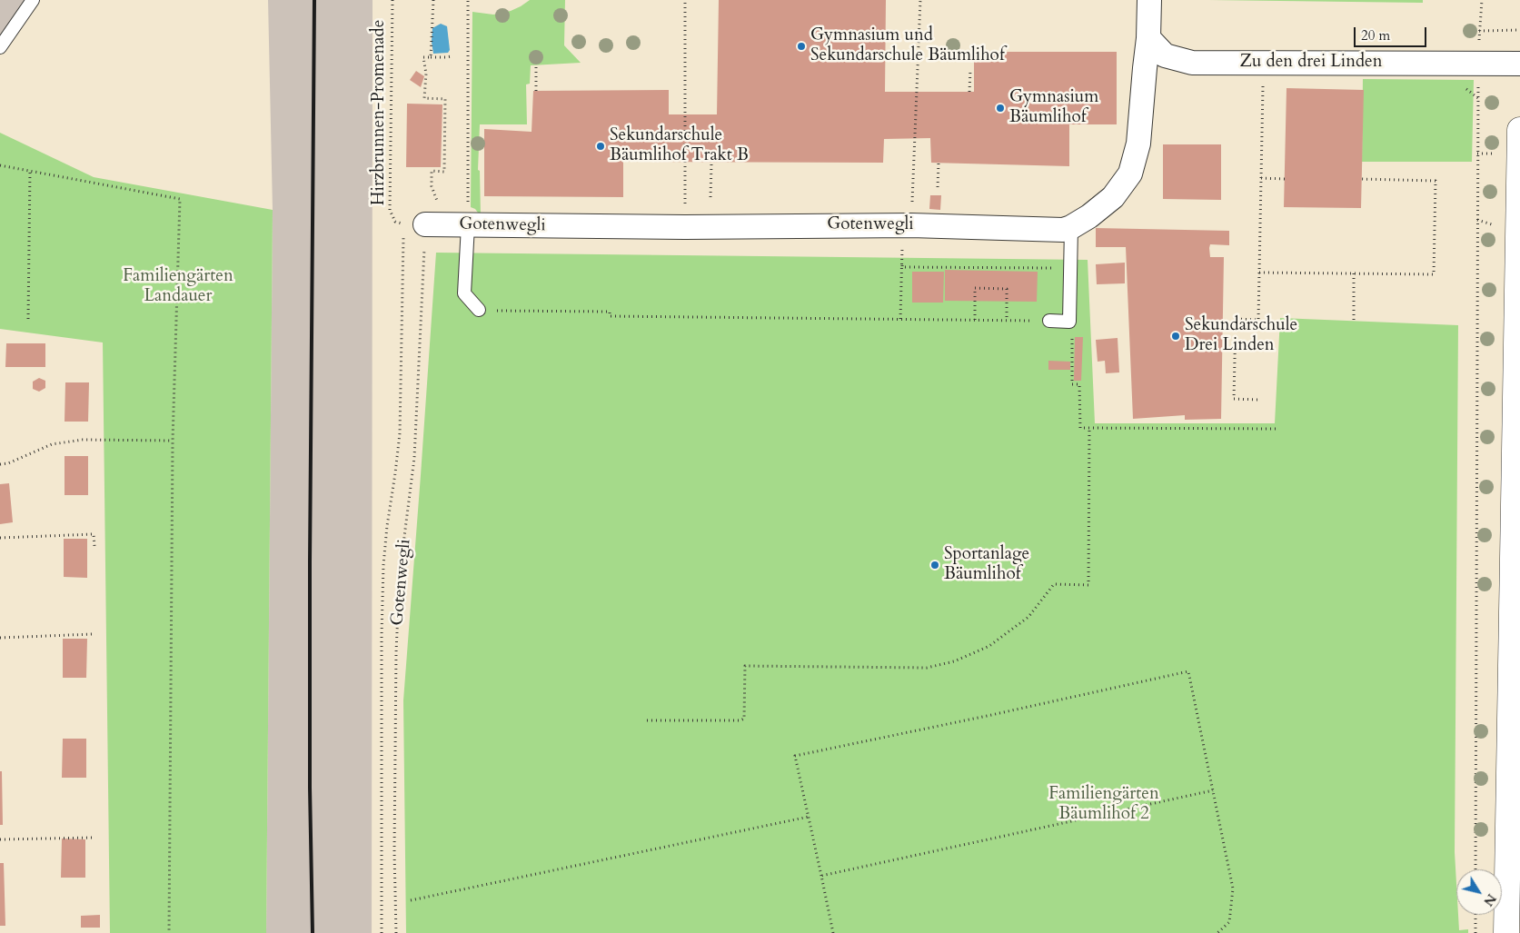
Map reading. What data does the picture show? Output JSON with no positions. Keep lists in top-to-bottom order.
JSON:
{
  "streets": {
    "street": ["Zu den drei Linden", "Gotenwegli"],
    "path": ["Hirzbrunnen-Promenade"]
  },
  "crossings": [
    ["Zu den drei Linden", "Gotenwegli"],
    ["Hirzbrunnen-Promenade", "Gotenwegli"]
  ],
  "parks": ["Familiengärten Landauer", "Familiengärten Bäumlihof 2"],
  "places": [
    "Gymnasium und Sekundarschule Bäumlihof",
    "Gymnasium Bäumlihof",
    "Sekundarschule Bäumlihof Trakt B",
    "Sekundarschule Drei Linden",
    "Sportanlage Bäumlihof"
  ],
  "scale_bar": "20 m",
  "north": "bottom right"
}
